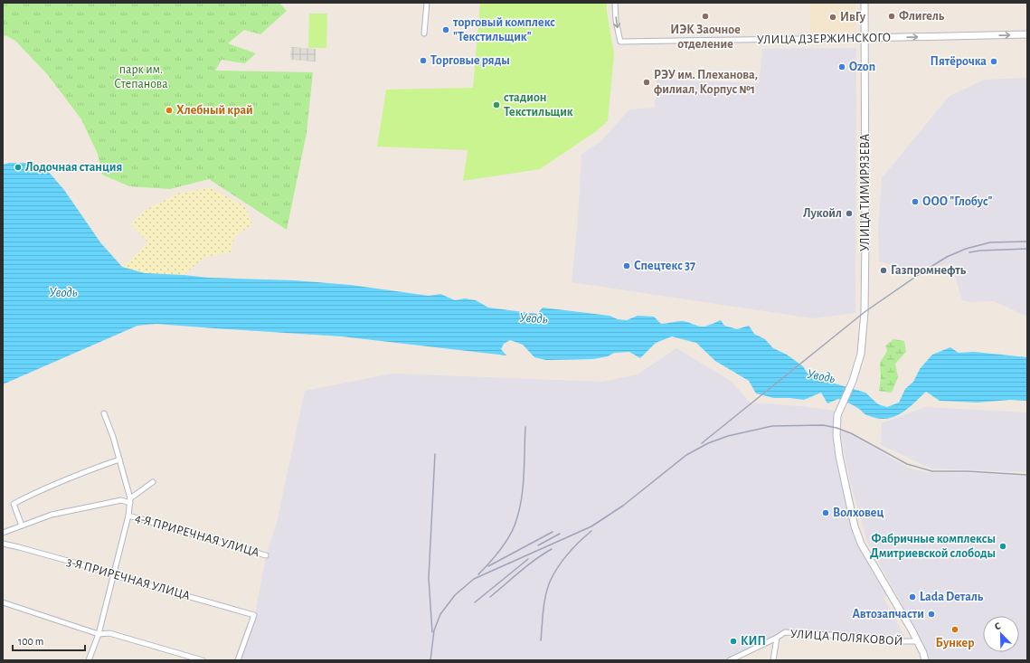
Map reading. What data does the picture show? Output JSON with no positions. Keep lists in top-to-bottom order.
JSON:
{
  "streets": {
    "main road": ["УЛИЦА ДЗЕРЖИНСКОГО", "УЛИЦА ТИМИРЯЗЕВА"],
    "street": ["4-Я ПРИРЕЧНАЯ УЛИЦА", "3-Я ПРИРЕЧНАЯ УЛИЦА", "УЛИЦА ПОЛЯКОВОЙ"]
  },
  "crossings": [
    ["УЛИЦА ДЗЕРЖИНСКОГО", "УЛИЦА ТИМИРЯЗЕВА"],
    ["УЛИЦА ТИМИРЯЗЕВА", "УЛИЦА ПОЛЯКОВОЙ"]
  ],
  "one_way": ["УЛИЦА ДЗЕРЖИНСКОГО"],
  "water": ["Уводь"],
  "parks": ["парк им. Степанова"],
  "places": [
    "ИЭК Заочное отделение",
    "Флигель",
    "ИвГу",
    "торговый комплекс \"Текстильщик\"",
    "Торговые ряды",
    "Пятёрочка",
    "Ozon",
    "РЭУ им. Плеханова, филиал, Корпус №1",
    "стадион Текстильщик",
    "Хлебный край",
    "Лодочная станция",
    "ООО \"Глобус\"",
    "Лукойл",
    "Спецтекс 37",
    "Газпромнефть",
    "Волховец",
    "Фабричные комплексы Дмитриевской слободы",
    "Lada Dеталь",
    "Автозапчасти",
    "Бункер",
    "КИП"
  ],
  "scale_bar": "100 m",
  "north": "top left"
}
